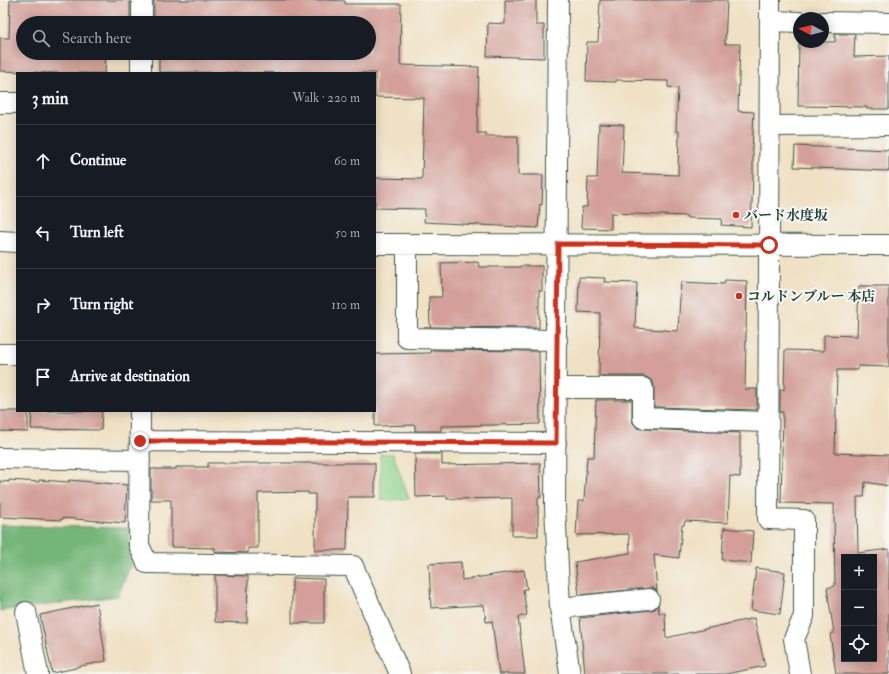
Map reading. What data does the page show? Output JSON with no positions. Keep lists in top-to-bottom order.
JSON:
{
  "places": ["バード水度坂", "コルドンブルー 本店"],
  "north": "left",
  "page": {
    "search": "Search here",
    "heading": ["3 min", "Walk · 220 m"],
    "list": [
      ["Continue", "60 m"],
      ["Turn left", "50 m"],
      ["Turn right", "110 m"],
      "Arrive at destination"
    ],
    "map_buttons": ["+", "−"]
  }
}
